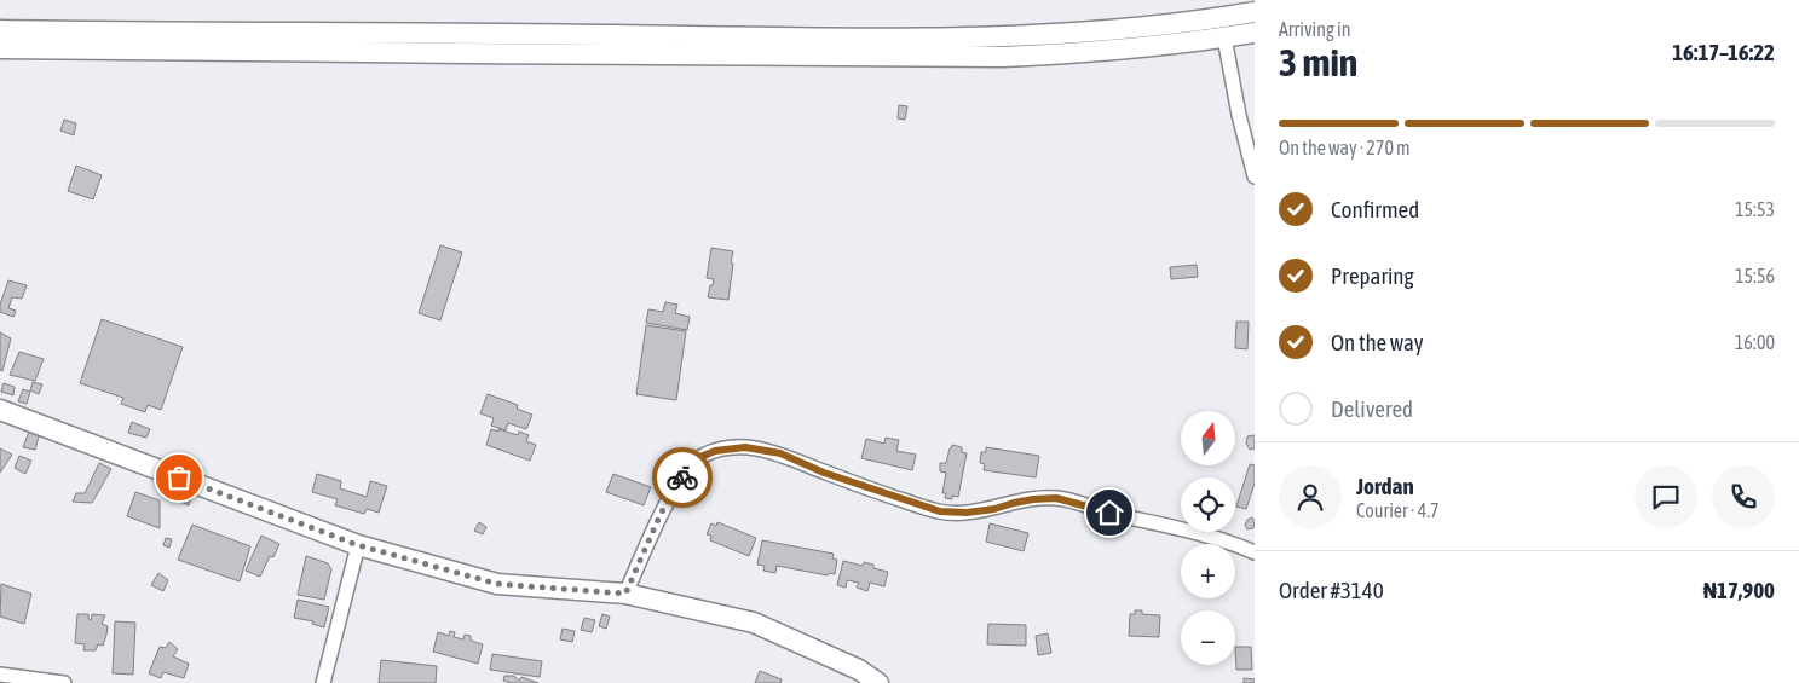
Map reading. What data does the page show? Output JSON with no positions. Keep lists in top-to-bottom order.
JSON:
{
  "north": "top",
  "page": {
    "heading": ["3 min", "Arriving in", "16:17–16:22"],
    "panel": [
      "Jordan",
      "Courier · 4.7",
      "Order #3140",
      "₦17,900"
    ],
    "bar": "On the way · 270 m",
    "list": [
      ["Confirmed", "15:53"],
      ["Preparing", "15:56"],
      ["On the way", "16:00"],
      "Delivered"
    ],
    "map_buttons": ["+", "−"]
  }
}
